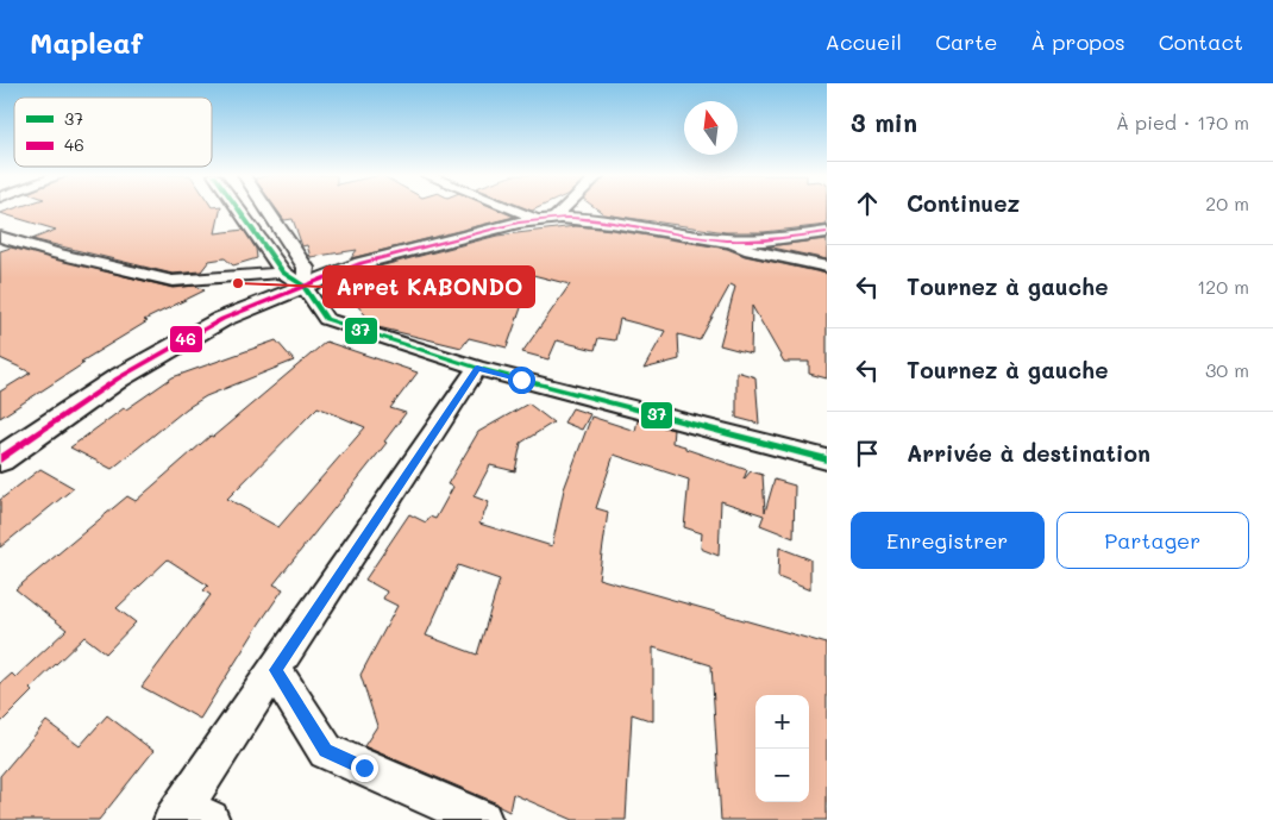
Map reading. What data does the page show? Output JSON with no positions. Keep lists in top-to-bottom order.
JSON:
{
  "places": ["Arret KABONDO"],
  "lines": ["transit line 37", "transit line 46"],
  "legend": ["37", "46"],
  "north": "top",
  "page": {
    "header": "Mapleaf",
    "nav": [
      "Accueil",
      "Carte",
      "À propos",
      "Contact"
    ],
    "heading": ["3 min", "À pied · 170 m"],
    "list": [
      ["Continuez", "20 m"],
      ["Tournez à gauche", "120 m"],
      ["Tournez à gauche", "30 m"],
      "Arrivée à destination"
    ],
    "buttons": ["Enregistrer", "Partager"],
    "map_buttons": ["+", "−"]
  }
}
